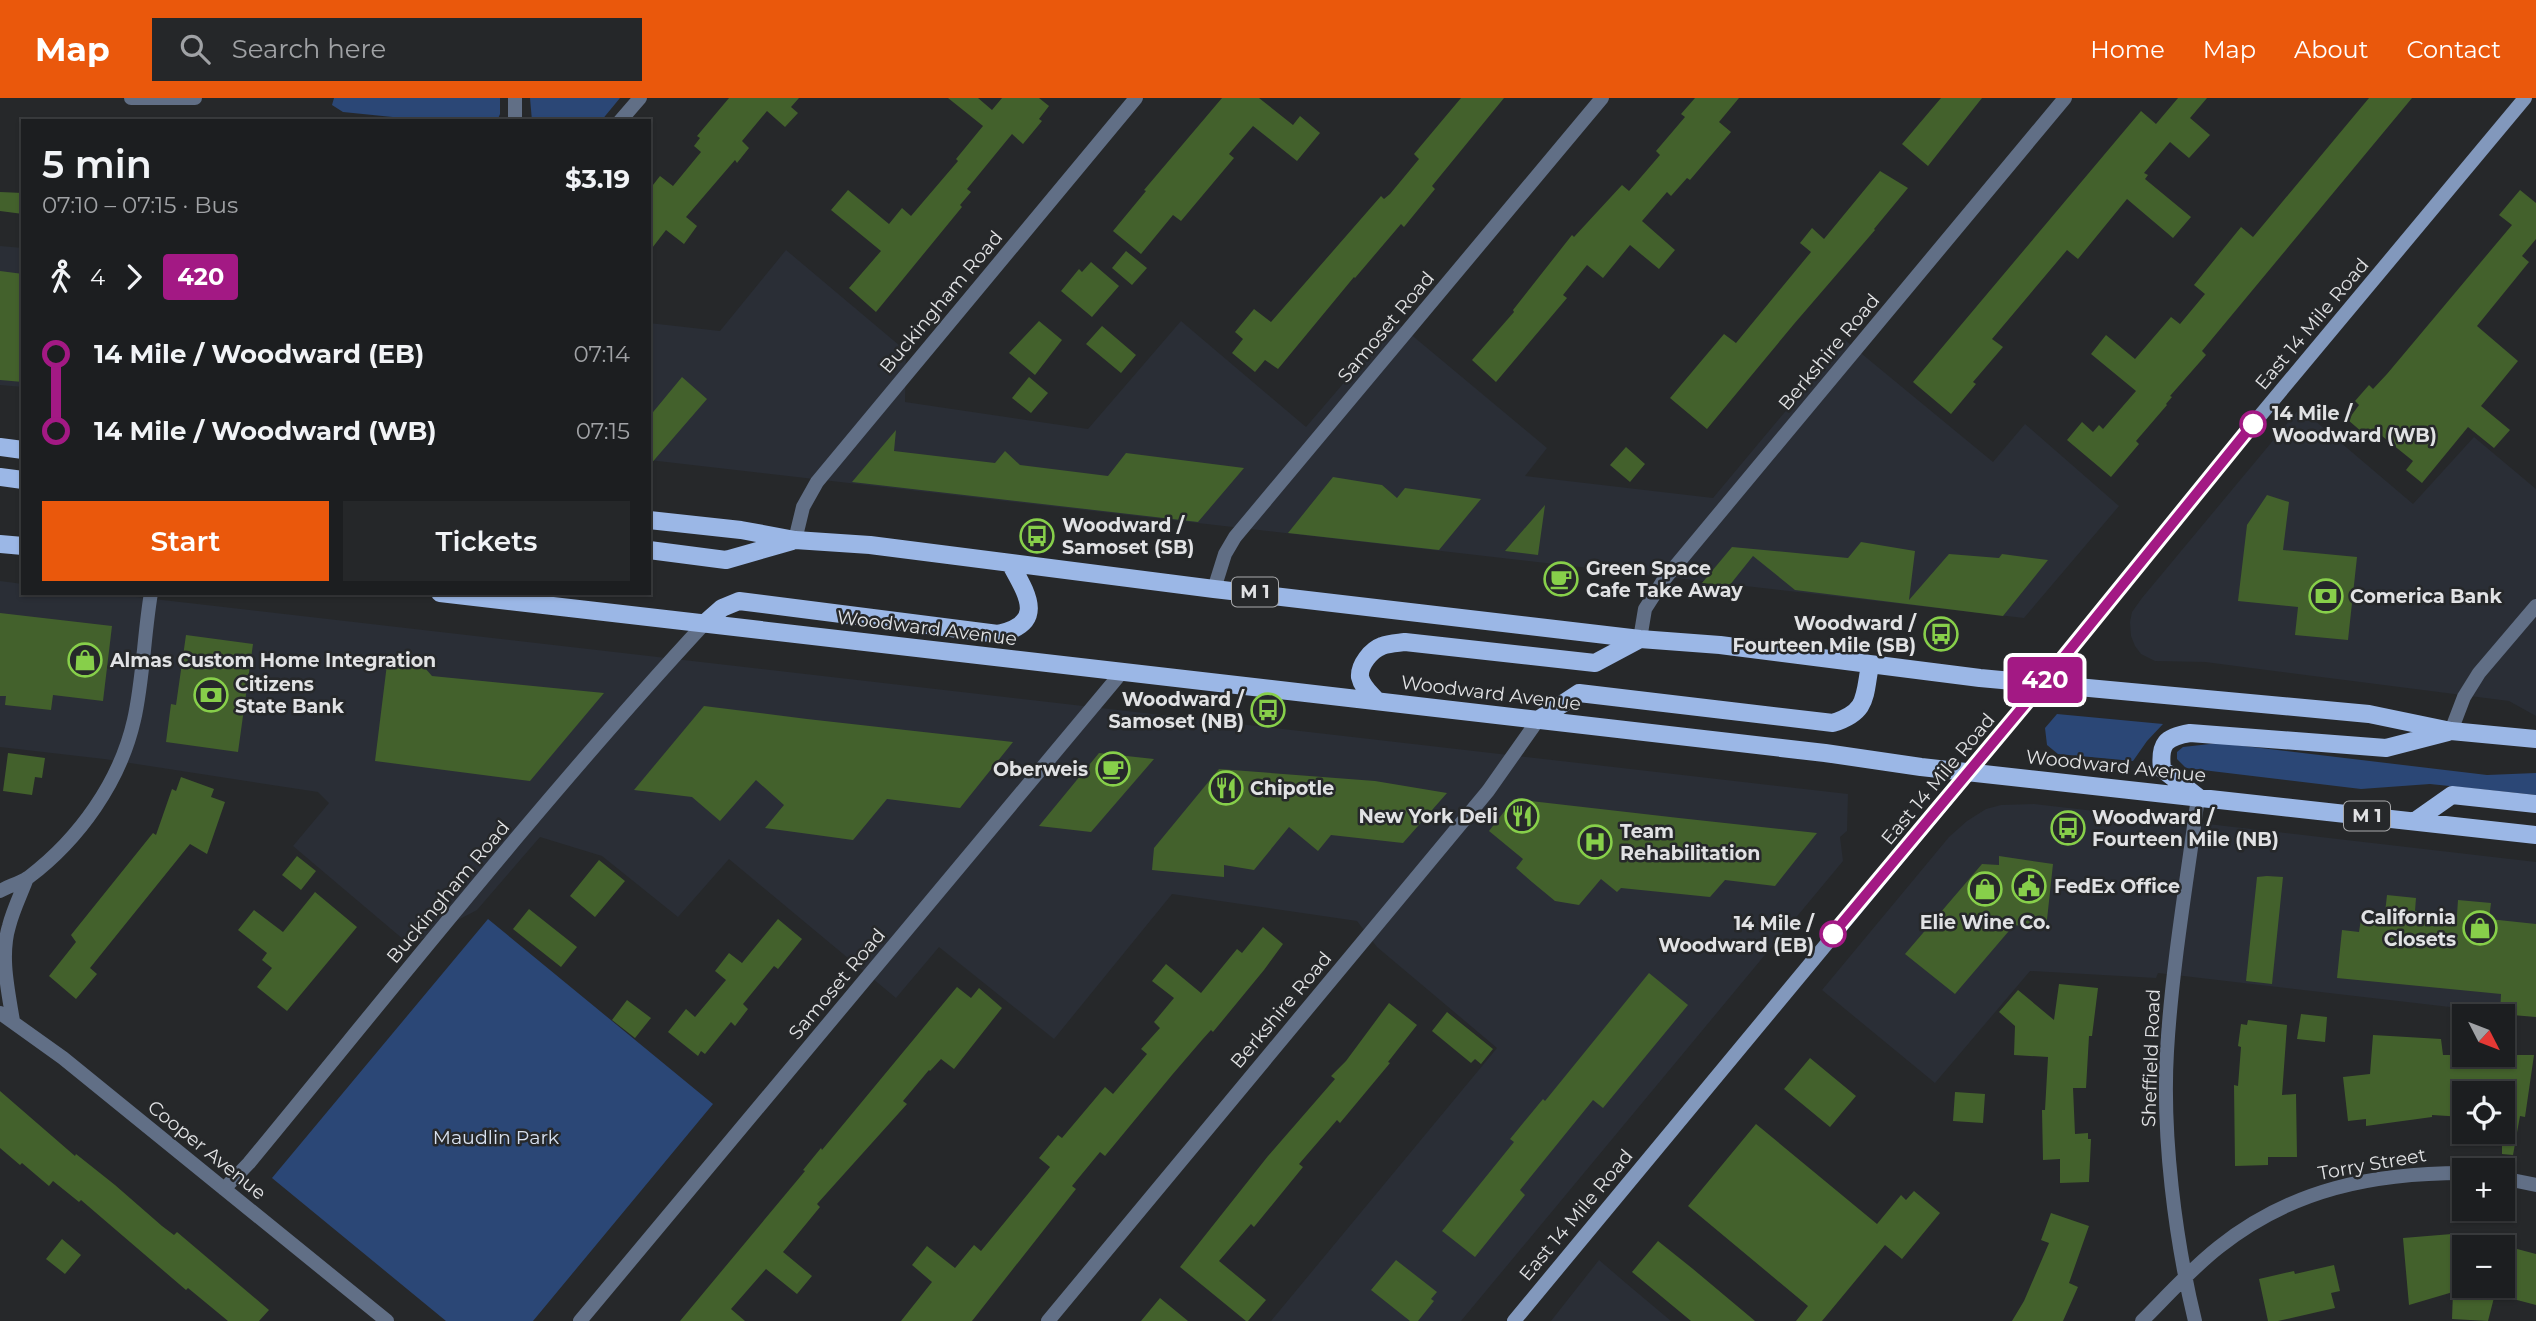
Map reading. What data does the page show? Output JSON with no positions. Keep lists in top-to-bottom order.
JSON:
{
  "streets": {
    "main road": ["East 14 Mile Road", "M 1", "Woodward Avenue"],
    "street": [
      "Buckingham Road",
      "Samoset Road",
      "Berkshire Road",
      "Sheffield Road",
      "Cooper Avenue",
      "Torry Street"
    ]
  },
  "crossings": [
    ["Buckingham Road", "M 1"],
    ["Buckingham Road", "Woodward Avenue"],
    ["Buckingham Road", "Cooper Avenue"],
    ["East 14 Mile Road", "M 1"],
    ["East 14 Mile Road", "Woodward Avenue"],
    ["Samoset Road", "M 1"],
    ["Samoset Road", "Woodward Avenue"],
    ["Berkshire Road", "M 1"],
    ["Berkshire Road", "Woodward Avenue"],
    ["Woodward Avenue", "Sheffield Road"],
    ["Sheffield Road", "Torry Street"]
  ],
  "parks": ["Maudlin Park"],
  "places": {
    "other": ["14 Mile / Woodward (WB)", "14 Mile / Woodward (EB)"],
    "bus stop": [
      "Woodward / Samoset (SB)",
      "Woodward / Fourteen Mile (SB)",
      "Woodward / Samoset (NB)",
      "Woodward / Fourteen Mile (NB)"
    ],
    "cafe": ["Green Space Cafe Take Away", "Oberweis"],
    "bank": ["Comerica Bank", "Citizens State Bank"],
    "shop": ["Almas Custom Home Integration", "Elie Wine Co.", "California Closets"],
    "restaurant": ["Chipotle", "New York Deli"],
    "hospital": ["Team Rehabilitation"],
    "public building": ["FedEx Office"]
  },
  "lines": ["bus line 420"],
  "north": "bottom right",
  "page": {
    "header": "Map",
    "search": "Search here",
    "nav": [
      "Home",
      "Map",
      "About",
      "Contact"
    ],
    "on_map": "420",
    "heading": ["5 min", "07:10 – 07:15 · Bus", "$3.19"],
    "legs": ["4", "420"],
    "list": [
      {
        "name": "14 Mile / Woodward (EB)",
        "value": "07:14"
      },
      {
        "name": "14 Mile / Woodward (WB)",
        "value": "07:15"
      }
    ],
    "buttons": ["Start", "Tickets"],
    "map_buttons": ["+", "−"]
  }
}
